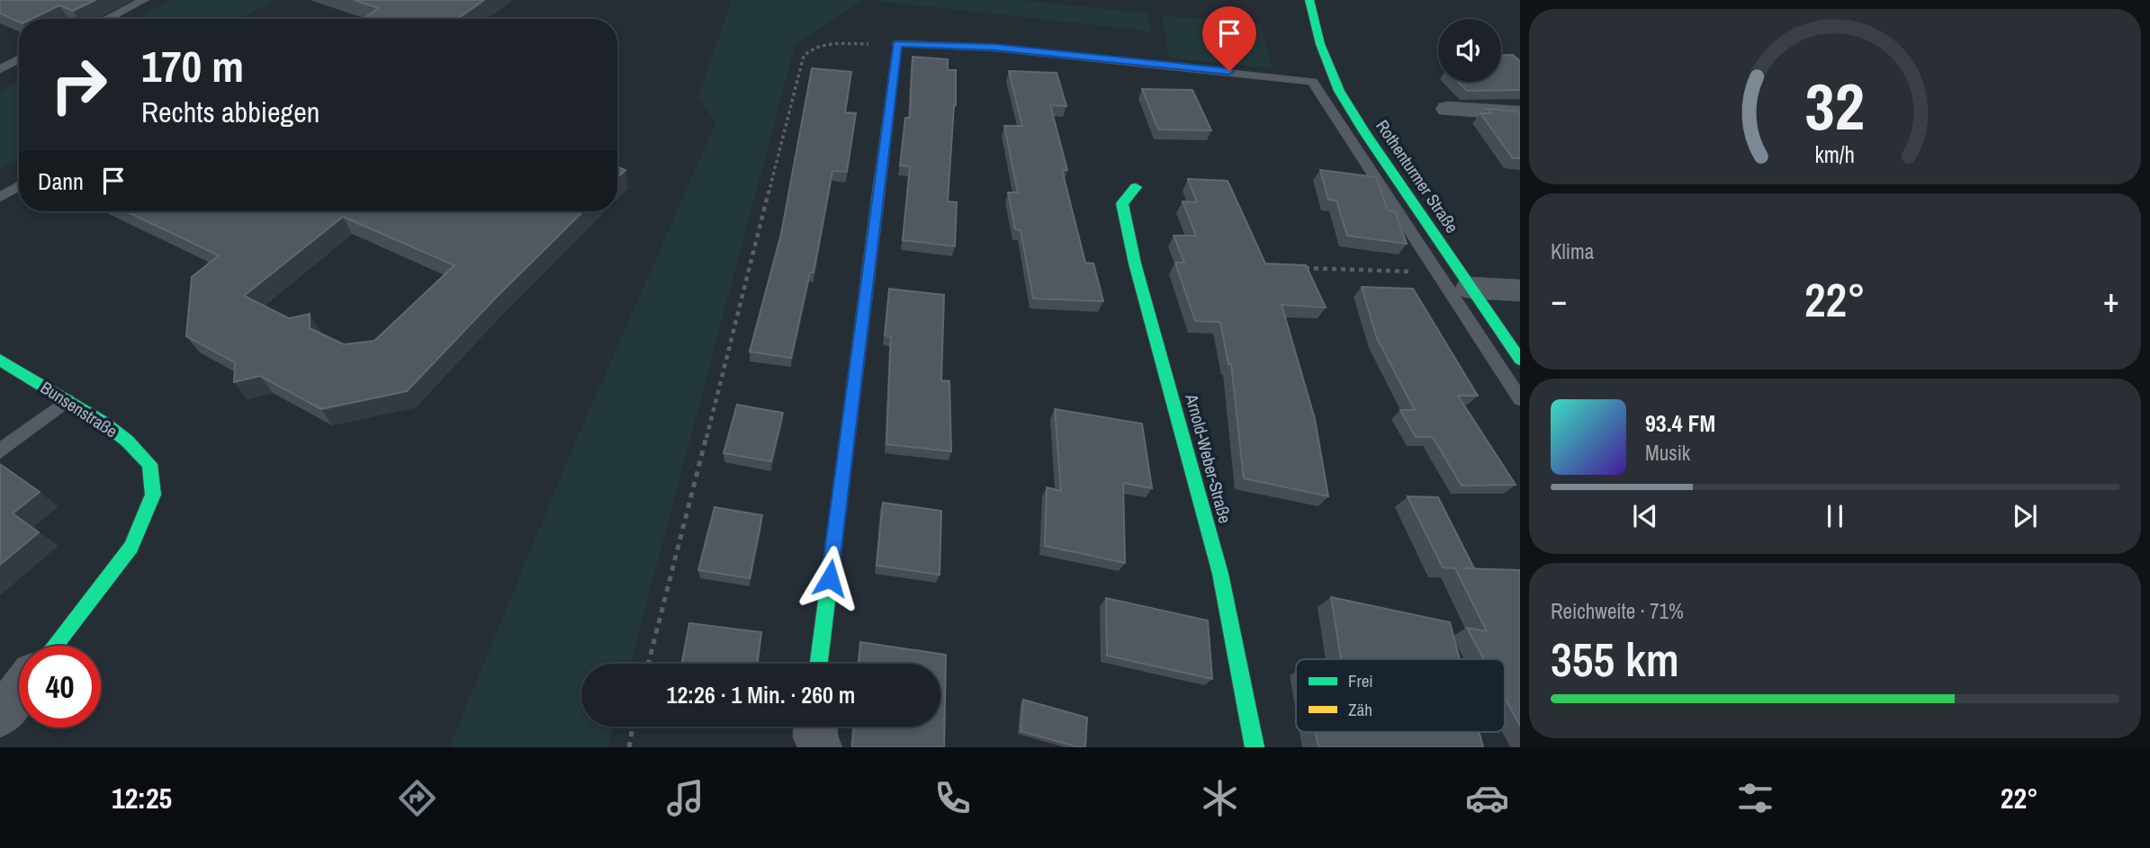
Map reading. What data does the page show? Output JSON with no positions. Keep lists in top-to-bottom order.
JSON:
{
  "streets": {
    "street": ["Rothenturmer Straße", "Bunsenstraße", "Arnold-Weber-Straße"]
  },
  "legend": ["Frei", "Zäh"],
  "page": {
    "turn": ["170 m", "Rechts abbiegen"],
    "then": "Dann",
    "tile": [
      "Klima",
      ["Reichweite · 71%", "355 km"]
    ],
    "heat": ["−", "22°", "+"],
    "song": ["93.4 FM", "Musik"],
    "limit": "40",
    "trip": "12:26 · 1 Min. · 260 m",
    "tabs": ["12:25", "22°"],
    "gauge": ["32", "km/h"]
  }
}
